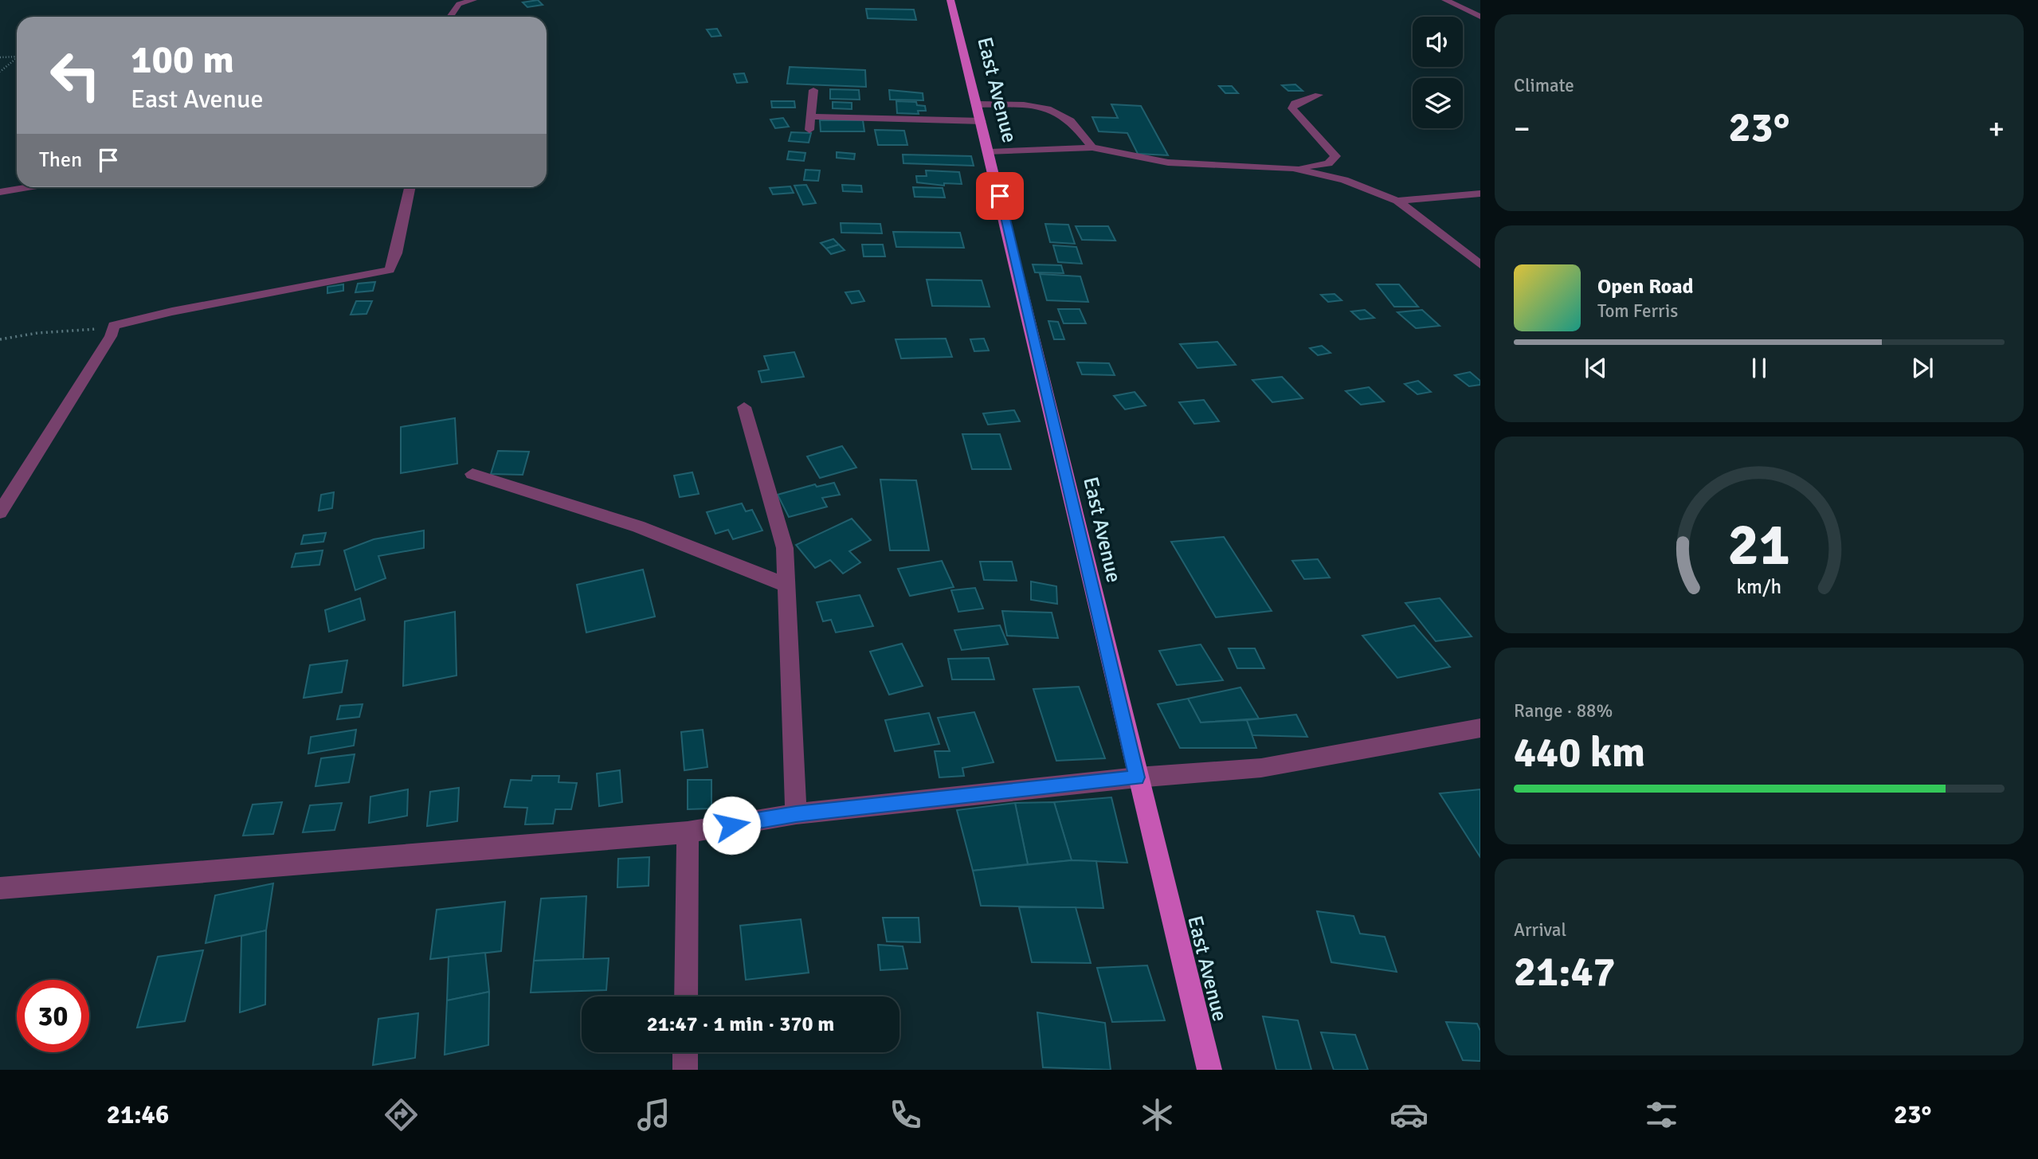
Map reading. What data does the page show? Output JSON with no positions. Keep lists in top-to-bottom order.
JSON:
{
  "streets": {
    "main road": ["East Avenue"]
  },
  "page": {
    "tile": [
      "Climate",
      ["Range · 88%", "440 km"],
      ["Arrival", "21:47"]
    ],
    "turn": ["100 m", "East Avenue"],
    "heat": ["−", "23°", "+"],
    "then": "Then",
    "song": ["Open Road", "Tom Ferris"],
    "limit": "30",
    "trip": "21:47 · 1 min · 370 m",
    "tabs": ["21:46", "23°"],
    "gauge": ["21", "km/h"]
  }
}
